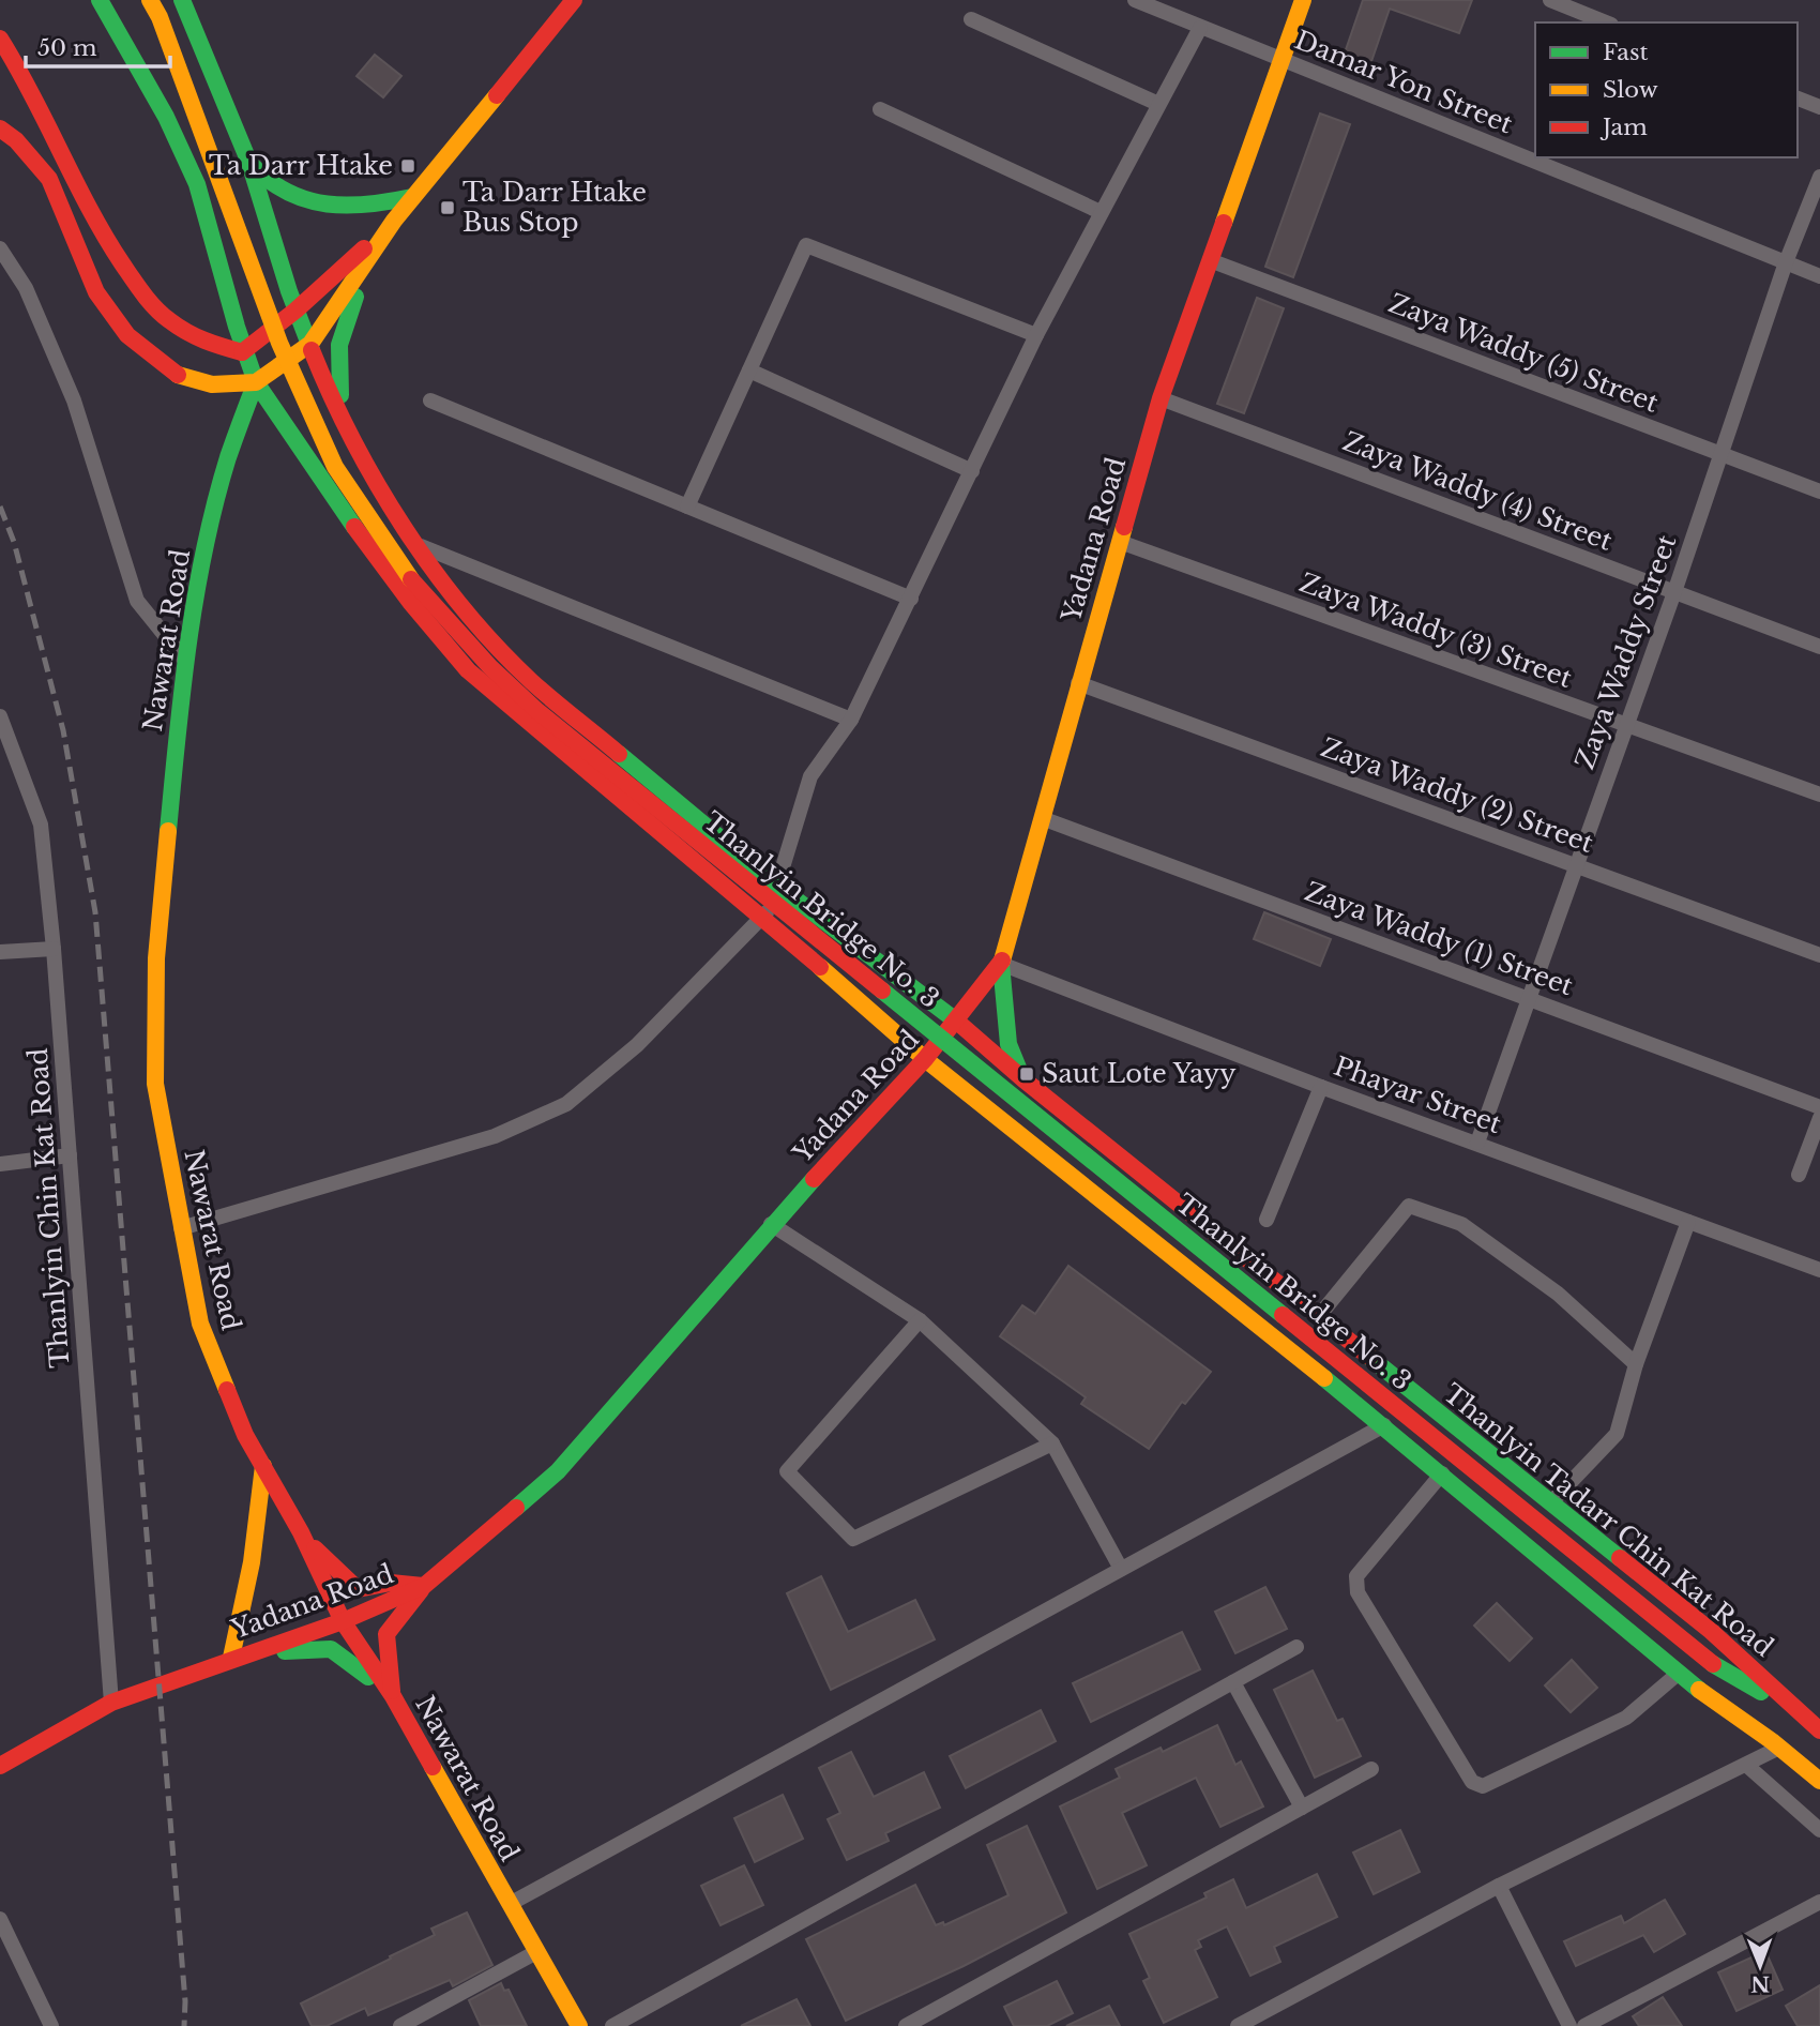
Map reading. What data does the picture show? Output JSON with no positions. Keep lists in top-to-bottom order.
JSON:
{
  "streets": {
    "main road": [
      "Yadana Road",
      "Nawarat Road",
      "Thanlyin Bridge No. 3",
      "Thanlyin Tadarr Chin Kat Road"
    ],
    "street": [
      "Damar Yon Street",
      "Zaya Waddy (5) Street",
      "Zaya Waddy (4) Street",
      "Zaya Waddy (3) Street",
      "Zaya Waddy Street",
      "Zaya Waddy (2) Street",
      "Zaya Waddy (1) Street",
      "Phayar Street",
      "Thanlyin Chin Kat Road"
    ]
  },
  "crossings": [
    ["Damar Yon Street", "Yadana Road"],
    ["Damar Yon Street", "Zaya Waddy Street"],
    ["Zaya Waddy (5) Street", "Yadana Road"],
    ["Zaya Waddy (5) Street", "Zaya Waddy Street"],
    ["Zaya Waddy (4) Street", "Yadana Road"],
    ["Zaya Waddy (4) Street", "Zaya Waddy Street"],
    ["Yadana Road", "Zaya Waddy (3) Street"],
    ["Yadana Road", "Nawarat Road"],
    ["Yadana Road", "Zaya Waddy (2) Street"],
    ["Yadana Road", "Zaya Waddy (1) Street"],
    ["Yadana Road", "Phayar Street"],
    ["Yadana Road", "Thanlyin Chin Kat Road"],
    ["Yadana Road", "Thanlyin Tadarr Chin Kat Road"],
    ["Zaya Waddy (3) Street", "Zaya Waddy Street"],
    ["Zaya Waddy Street", "Zaya Waddy (2) Street"],
    ["Zaya Waddy Street", "Zaya Waddy (1) Street"],
    ["Zaya Waddy Street", "Phayar Street"],
    ["Thanlyin Bridge No. 3", "Thanlyin Tadarr Chin Kat Road"]
  ],
  "places": {
    "transit": ["Ta Darr Htake", "Ta Darr Htake Bus Stop", "Saut Lote Yayy"]
  },
  "legend": ["Fast", "Slow", "Jam"],
  "scale_bar": "50 m",
  "north": "bottom"
}
